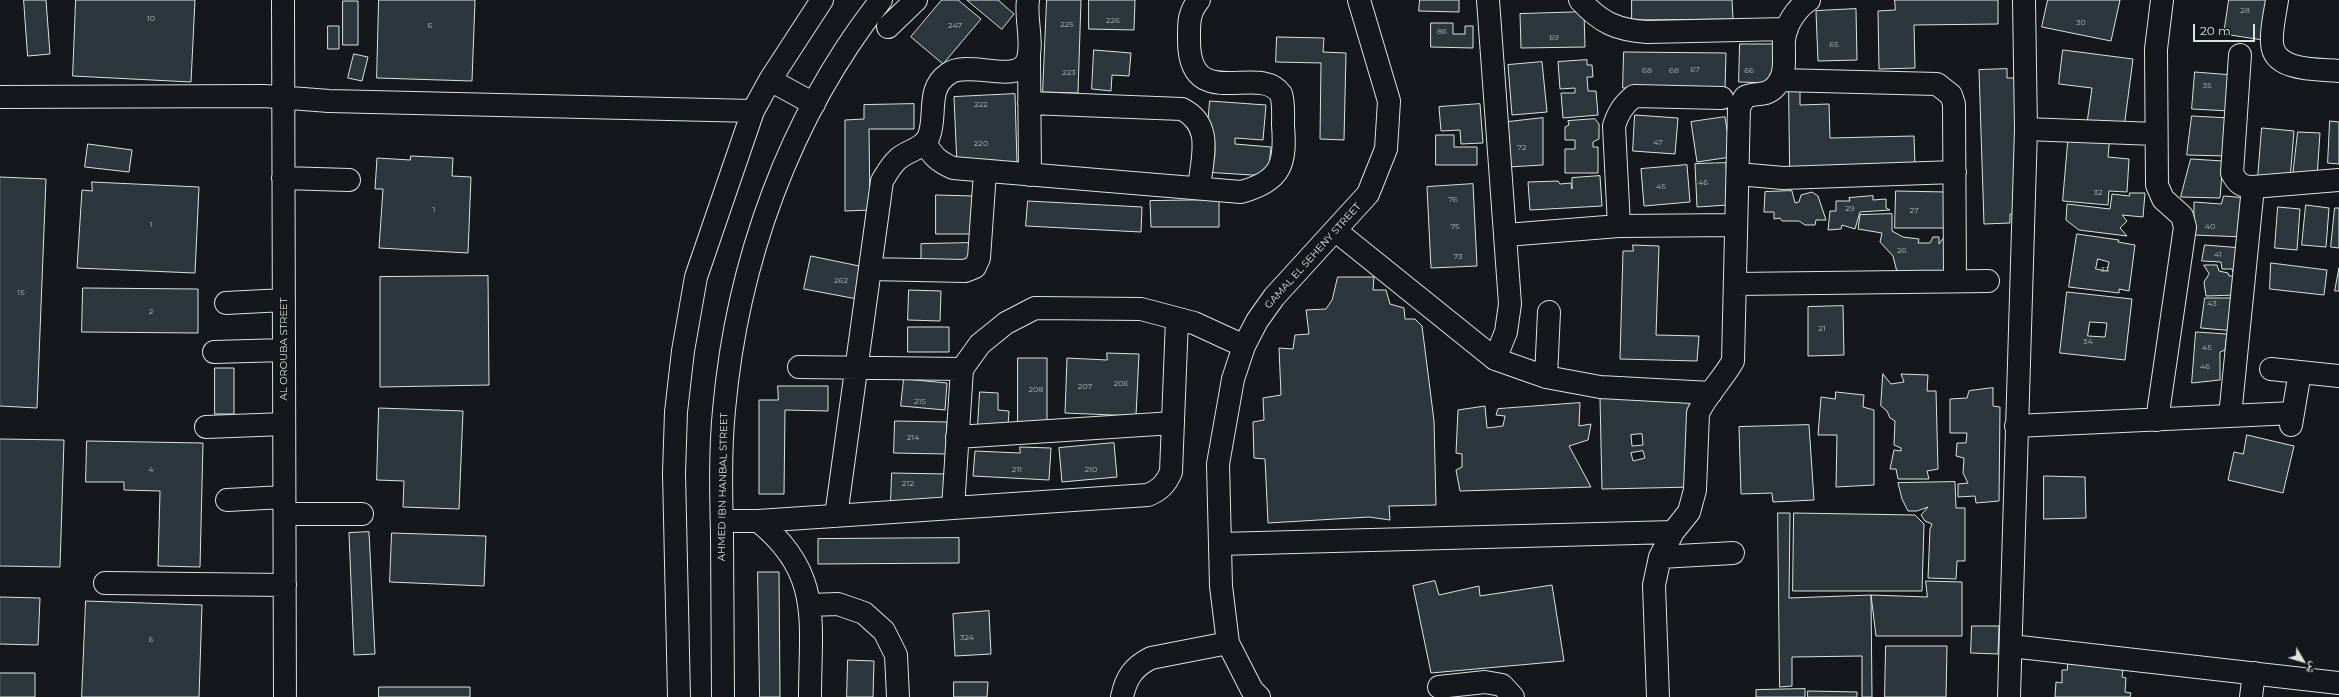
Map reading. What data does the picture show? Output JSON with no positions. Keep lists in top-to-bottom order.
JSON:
{
  "streets": {
    "street": ["GAMAL EL SEHENY STREET", "AL OROUBA STREET", "AHMED IBN HANBAL STREET"]
  },
  "house_numbers": [
    "28",
    "10",
    "226",
    "30",
    "225",
    "6",
    "247",
    "86",
    "69",
    "65",
    "67",
    "68",
    "68",
    "66",
    "223",
    "35",
    "222",
    "47",
    "220",
    "72",
    "46",
    "45",
    "32",
    "76",
    "29",
    "1",
    "27",
    "1",
    "75",
    "40",
    "26",
    "41",
    "73",
    "33",
    "262",
    "15",
    "43",
    "2",
    "21",
    "34",
    "45",
    "46",
    "206",
    "207",
    "208",
    "215",
    "214",
    "4",
    "211",
    "210",
    "212",
    "324",
    "6"
  ],
  "scale_bar": "20 m",
  "north": "bottom right"
}
